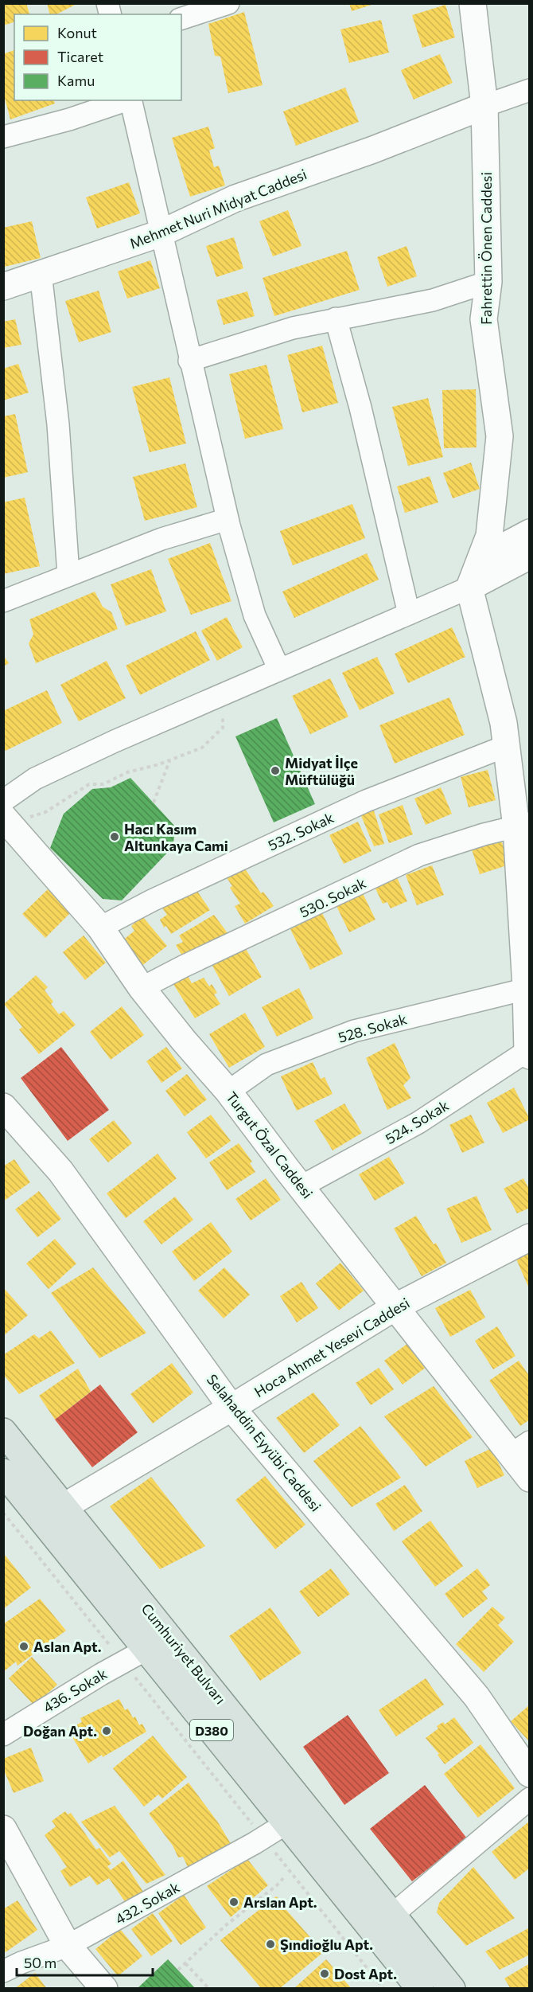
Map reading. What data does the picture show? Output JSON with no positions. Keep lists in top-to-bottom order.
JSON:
{
  "streets": {
    "main road": ["Cumhuriyet Bulvarı", "D380"],
    "street": [
      "Mehmet Nuri Midyat Caddesi",
      "Fahrettin Önen Caddesi",
      "532. Sokak",
      "530. Sokak",
      "528. Sokak",
      "524. Sokak",
      "Turgut Özal Caddesi",
      "Hoca Ahmet Yesevi Caddesi",
      "Selahaddin Eyyübi Caddesi",
      "436. Sokak",
      "432. Sokak"
    ]
  },
  "crossings": [
    ["Mehmet Nuri Midyat Caddesi", "Fahrettin Önen Caddesi"],
    ["532. Sokak", "Turgut Özal Caddesi"],
    ["530. Sokak", "Turgut Özal Caddesi"],
    ["528. Sokak", "Turgut Özal Caddesi"],
    ["524. Sokak", "Turgut Özal Caddesi"],
    ["Turgut Özal Caddesi", "Hoca Ahmet Yesevi Caddesi"],
    ["Hoca Ahmet Yesevi Caddesi", "Selahaddin Eyyübi Caddesi"],
    ["Hoca Ahmet Yesevi Caddesi", "Cumhuriyet Bulvarı"],
    ["Cumhuriyet Bulvarı", "436. Sokak"],
    ["Cumhuriyet Bulvarı", "432. Sokak"]
  ],
  "places": [
    "Midyat İlçe Müftülüğü",
    "Hacı Kasım Altunkaya Cami",
    "Aslan Apt.",
    "Doğan Apt.",
    "Arslan Apt.",
    "Şındioğlu Apt.",
    "Dost Apt."
  ],
  "legend": ["Konut", "Ticaret", "Kamu"],
  "scale_bar": "50 m"
}
